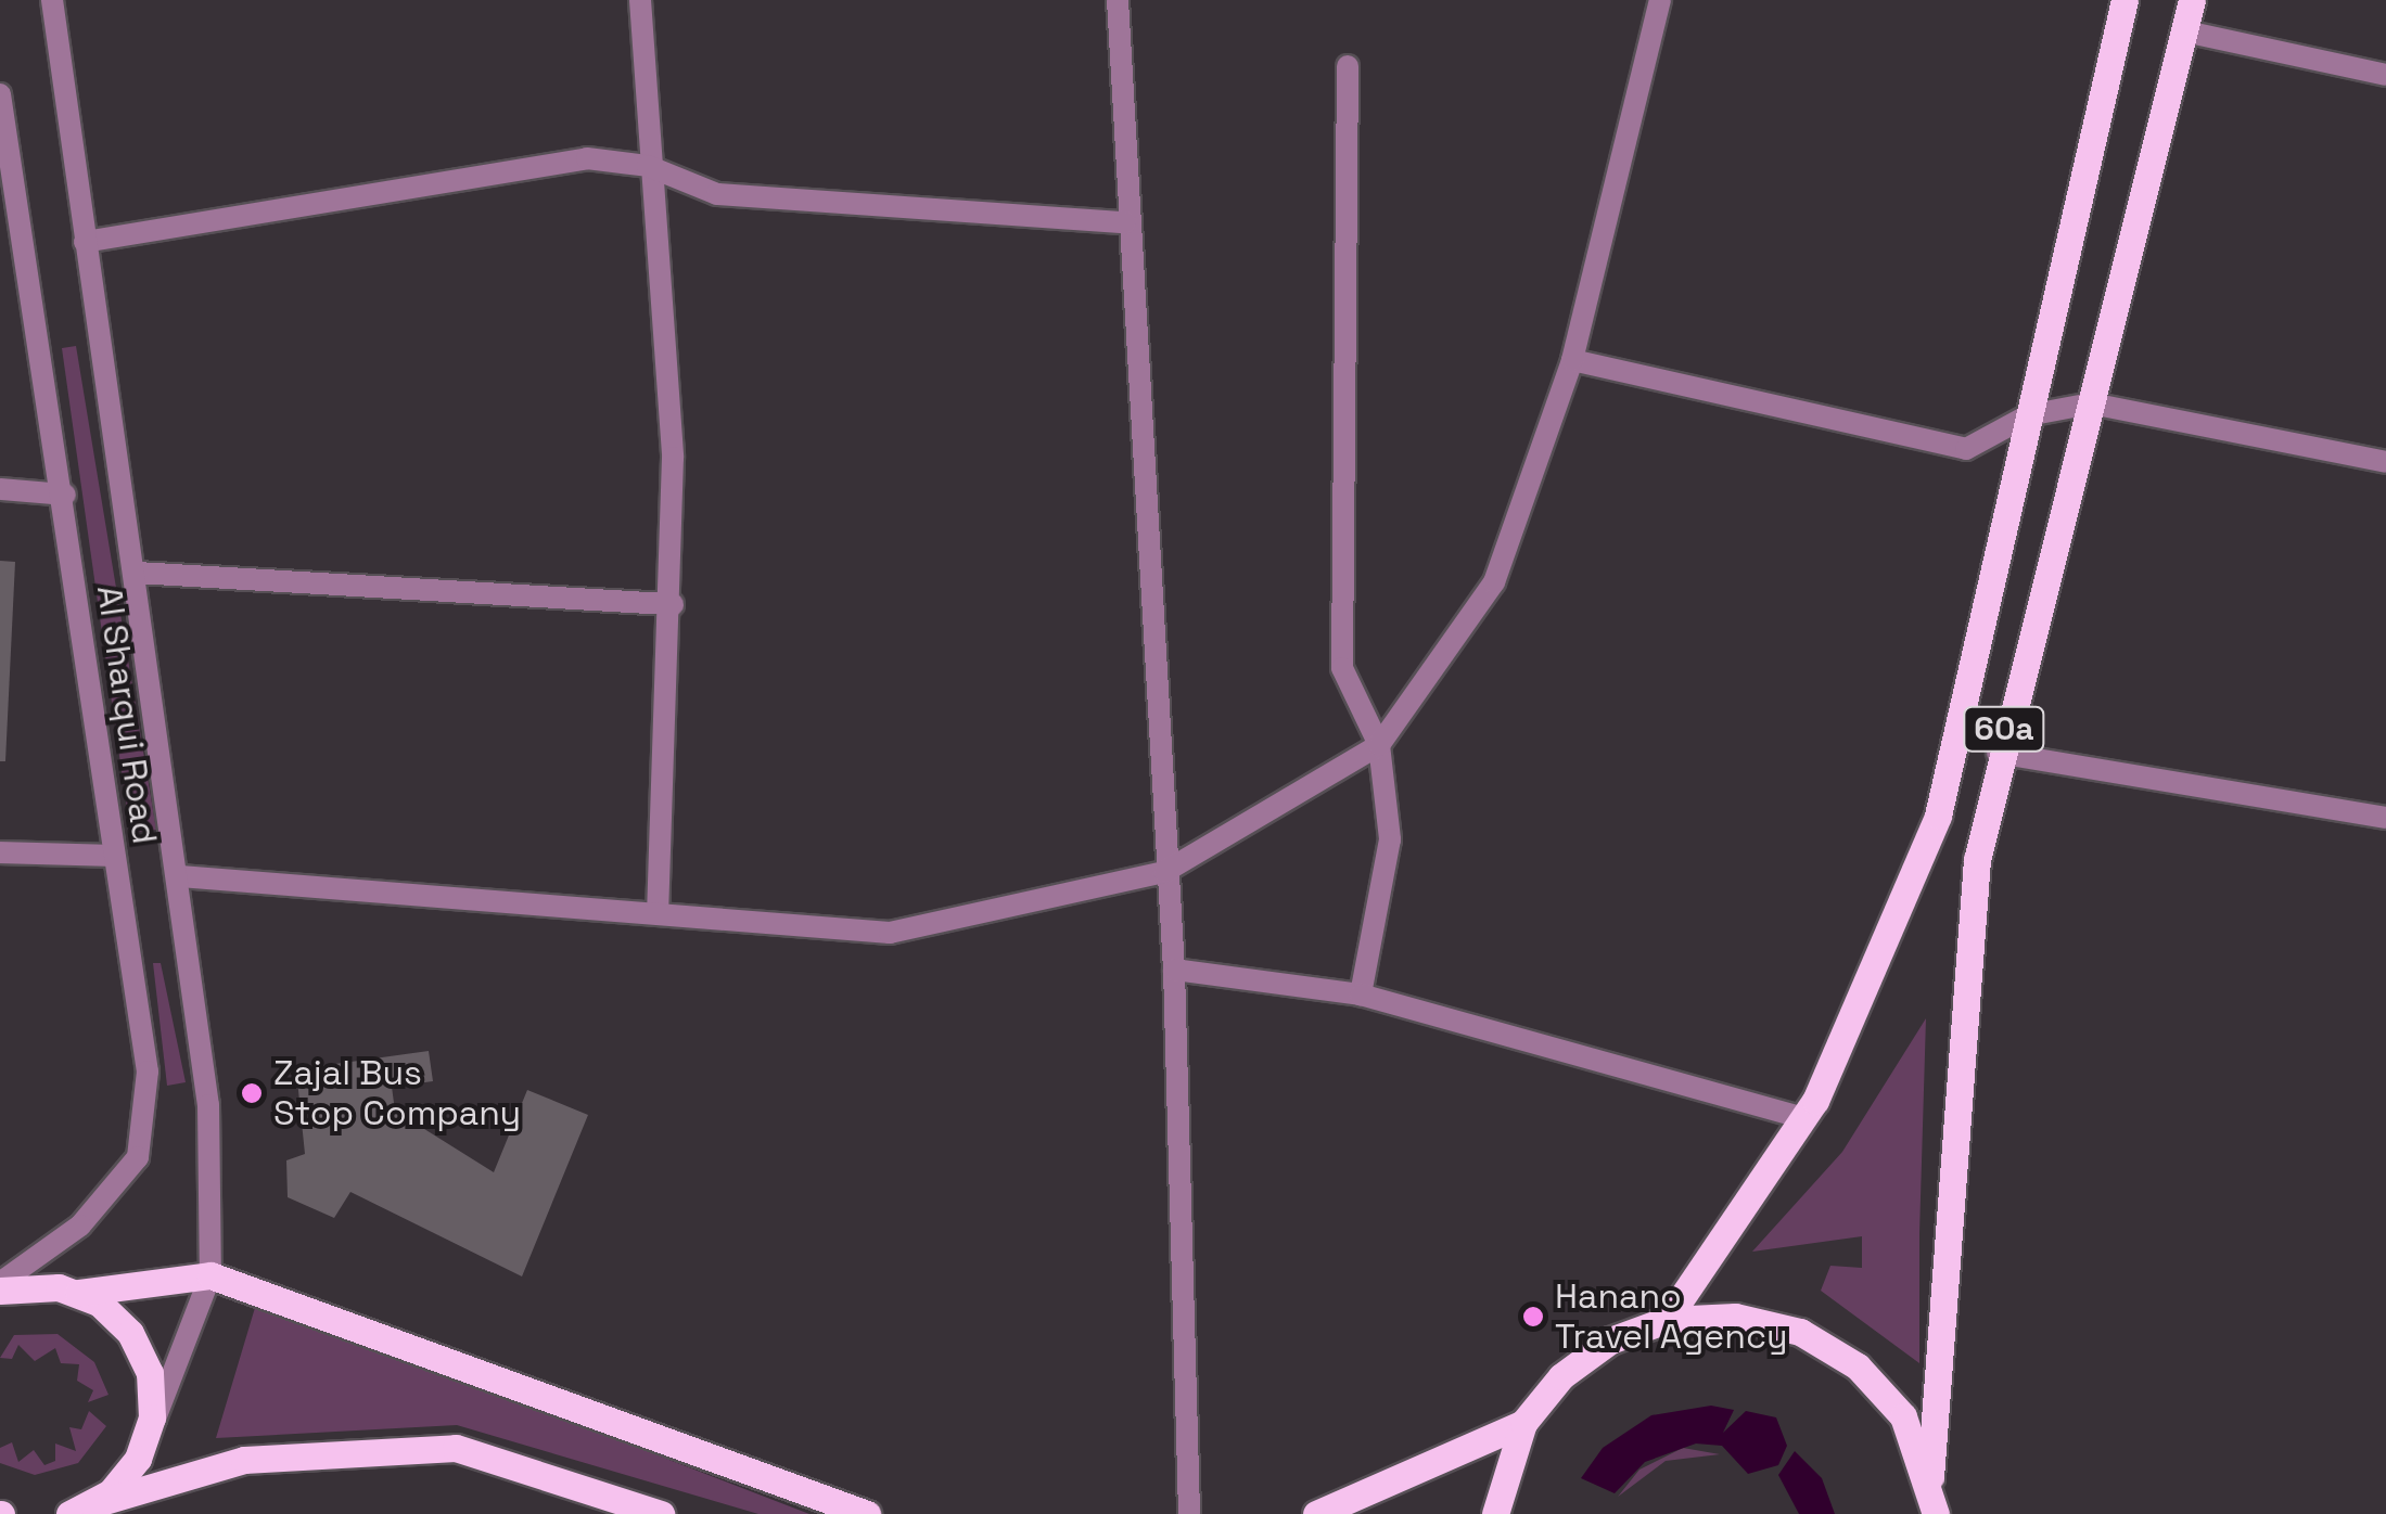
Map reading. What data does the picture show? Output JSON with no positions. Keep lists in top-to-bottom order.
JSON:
{
  "streets": {
    "main road": ["60a"],
    "street": ["Al Sharqui Road"]
  },
  "places": ["Zajal Bus Stop Company", "Hanano Travel Agency"]
}
